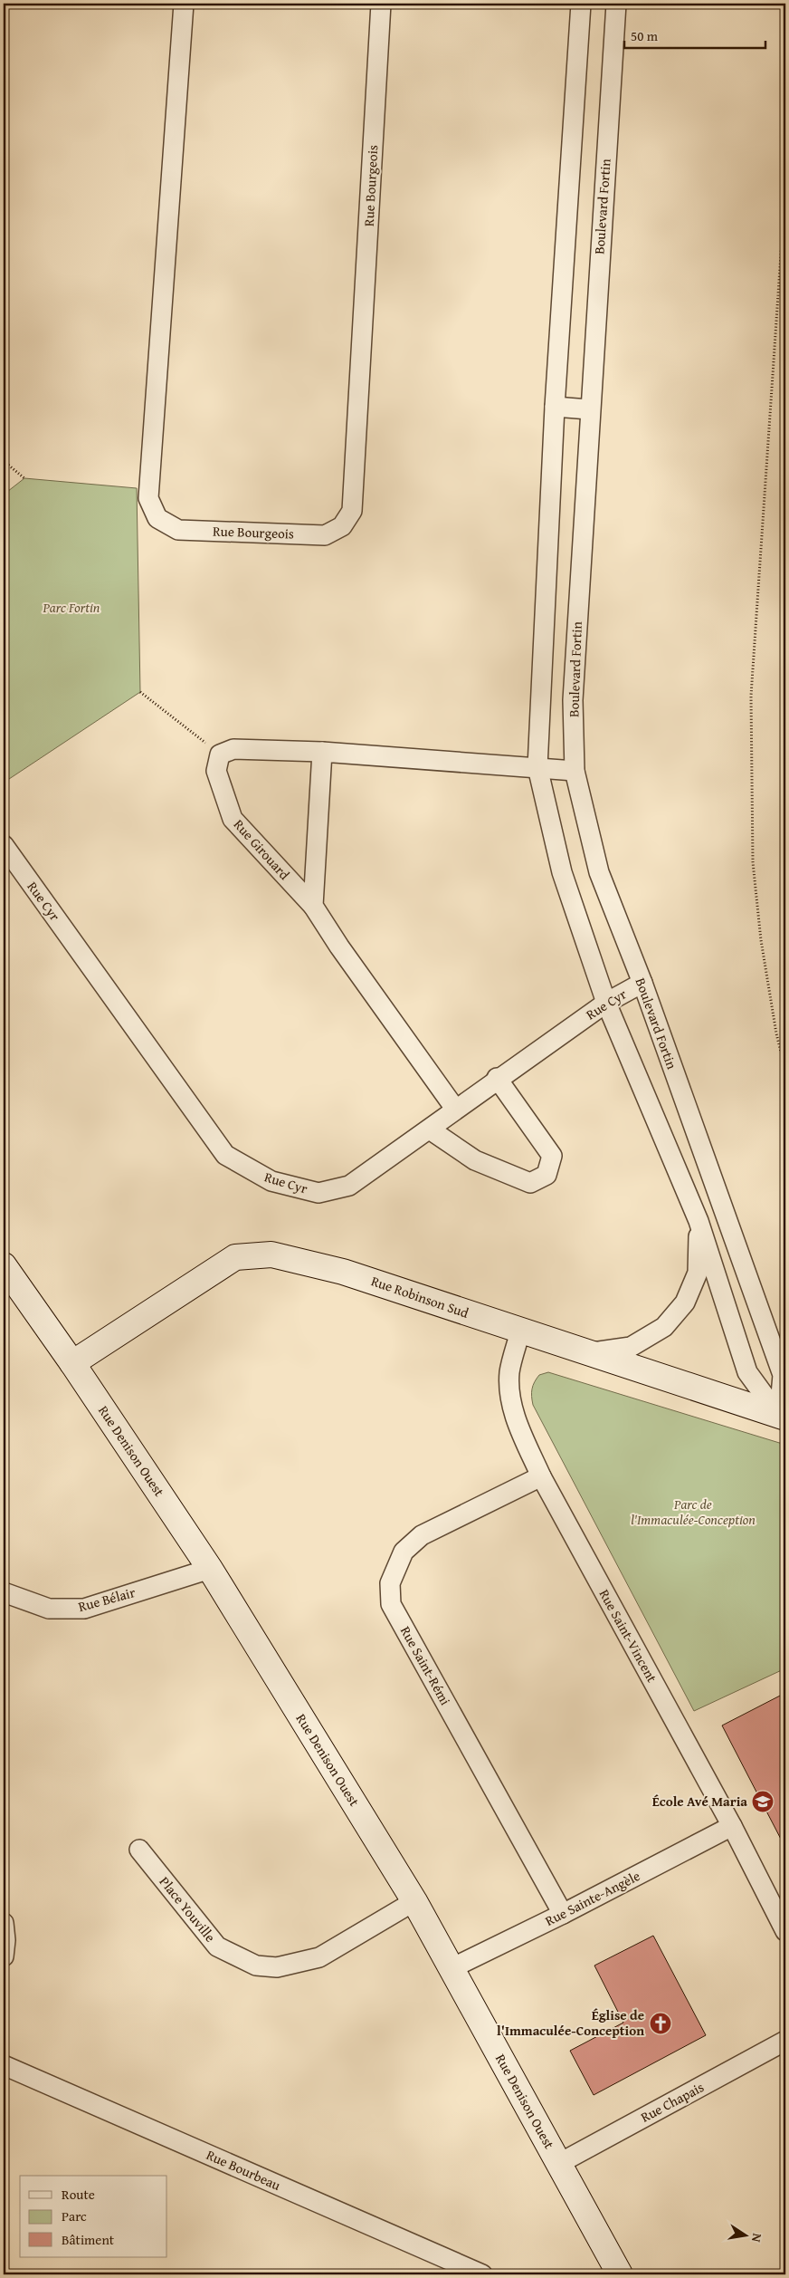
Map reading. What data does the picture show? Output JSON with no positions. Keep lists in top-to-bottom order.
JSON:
{
  "streets": {
    "street": [
      "Rue Bourgeois",
      "Boulevard Fortin",
      "Rue Girouard",
      "Rue Cyr",
      "Rue Robinson Sud",
      "Rue Denison Ouest",
      "Rue Bélair",
      "Rue Saint-Vincent",
      "Rue Saint-Rémi",
      "Rue Sainte-Angèle",
      "Place Youville",
      "Rue Chapais",
      "Rue Bourbeau"
    ]
  },
  "crossings": [
    ["Boulevard Fortin", "Rue Cyr"],
    ["Boulevard Fortin", "Rue Robinson Sud"],
    ["Rue Girouard", "Rue Cyr"],
    ["Rue Robinson Sud", "Rue Denison Ouest"],
    ["Rue Robinson Sud", "Rue Saint-Vincent"],
    ["Rue Denison Ouest", "Rue Bélair"],
    ["Rue Denison Ouest", "Rue Sainte-Angèle"],
    ["Rue Denison Ouest", "Place Youville"],
    ["Rue Denison Ouest", "Rue Chapais"],
    ["Rue Saint-Vincent", "Rue Saint-Rémi"],
    ["Rue Saint-Vincent", "Rue Sainte-Angèle"],
    ["Rue Saint-Rémi", "Rue Sainte-Angèle"]
  ],
  "parks": ["Parc Fortin", "Parc de l'Immaculée-Conception"],
  "places": {
    "school or university": ["École Avé Maria"],
    "church": ["Église de l'Immaculée-Conception"]
  },
  "legend": ["Route", "Parc", "Bâtiment"],
  "scale_bar": "50 m",
  "north": "right"
}
